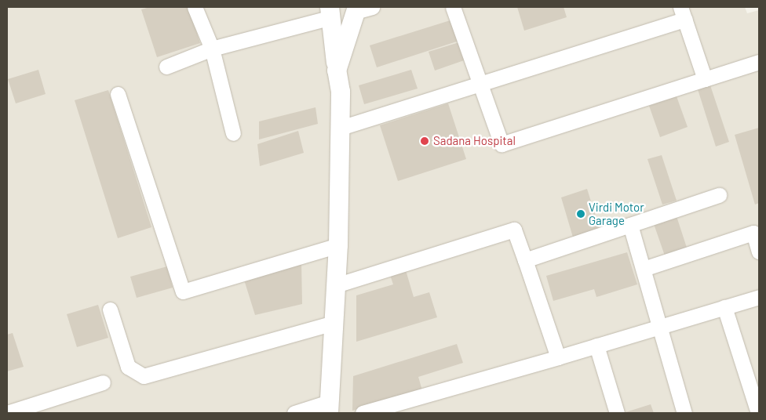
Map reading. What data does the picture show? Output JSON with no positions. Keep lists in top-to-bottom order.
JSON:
{
  "places": ["Sadana Hospital", "Virdi Motor Garage"]
}
